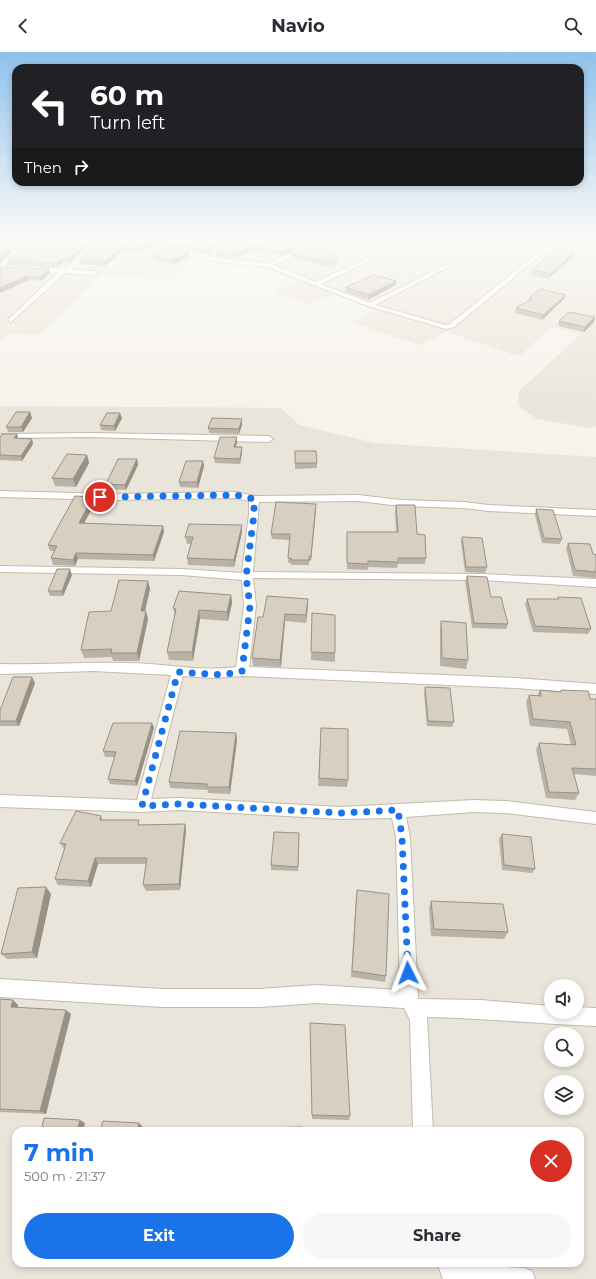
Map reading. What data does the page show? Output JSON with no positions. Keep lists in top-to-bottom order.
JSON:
{
  "page": {
    "header": "Navio",
    "turn": ["60 m", "Turn left"],
    "then": "Then",
    "heading": ["7 min", "500 m · 21:37"],
    "buttons": ["Exit", "Share"]
  }
}
